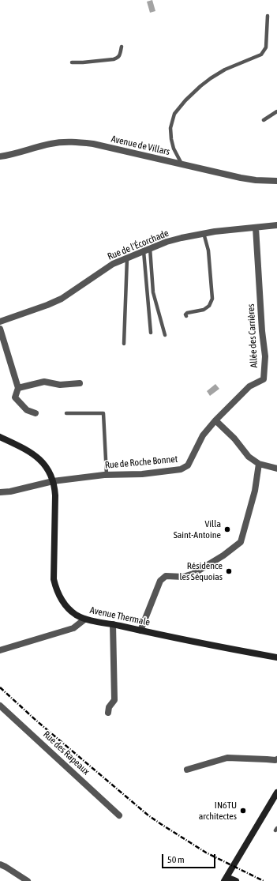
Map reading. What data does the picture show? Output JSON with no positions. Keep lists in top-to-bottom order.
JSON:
{
  "streets": {
    "main road": ["Avenue Thermale"],
    "street": [
      "Avenue de Villars",
      "Rue de l'Écorchade",
      "Allée des Carrières",
      "Rue de Roche Bonnet",
      "Rue des Rapeaux"
    ]
  },
  "crossings": [
    ["Rue de l'Écorchade", "Allée des Carrières"],
    ["Allée des Carrières", "Rue de Roche Bonnet"],
    ["Rue de Roche Bonnet", "Avenue Thermale"]
  ],
  "places": ["Villa Saint-Antoine", "Résidence les Séquoias", "IN6TU architectes"],
  "scale_bar": "50 m"
}
